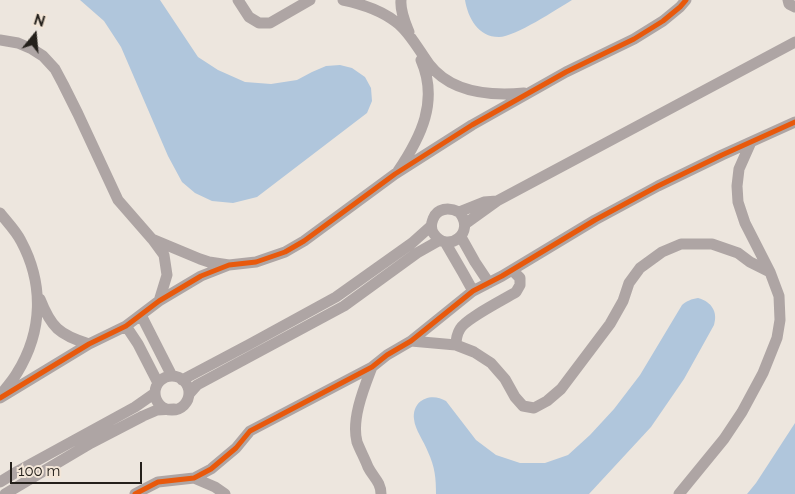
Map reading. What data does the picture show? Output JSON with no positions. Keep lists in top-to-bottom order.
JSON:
{
  "scale_bar": "100 m",
  "north": "top"
}
